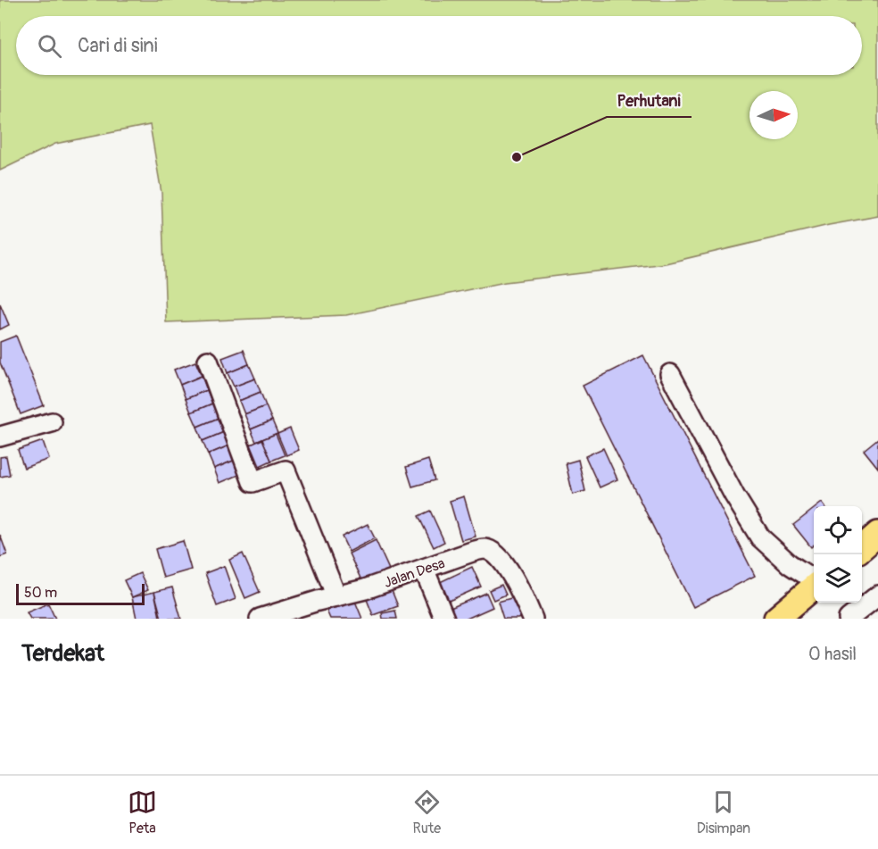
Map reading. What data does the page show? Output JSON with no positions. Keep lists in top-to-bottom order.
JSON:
{
  "streets": {
    "street": ["Jalan Desa"]
  },
  "places": ["Perhutani"],
  "scale_bar": "50 m",
  "north": "right",
  "page": {
    "search": "Cari di sini",
    "scale": "50 m",
    "heading": ["Terdekat", "0 hasil"],
    "nav": ["Peta", "Rute", "Disimpan"]
  }
}
